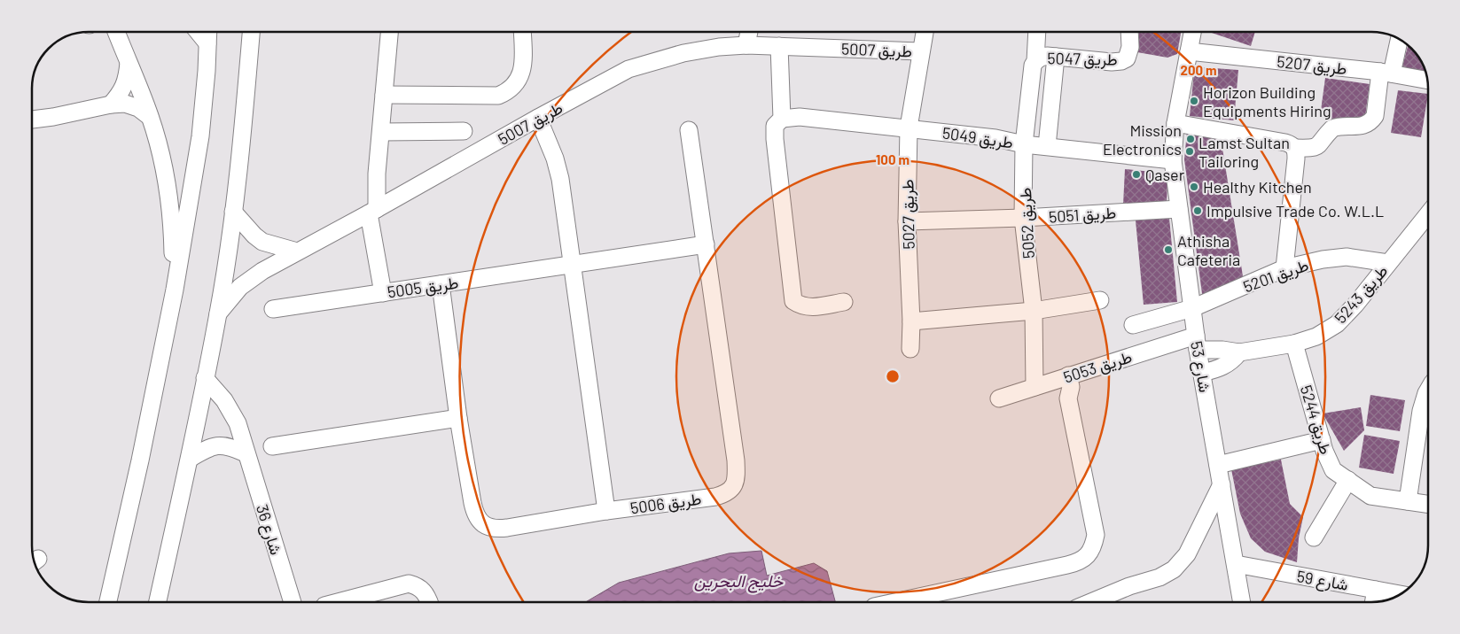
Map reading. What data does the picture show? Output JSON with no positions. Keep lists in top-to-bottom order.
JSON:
{
  "streets": {
    "street": [
      "طريق 5007",
      "طريق 5047",
      "طريق 5207",
      "طريق 5049",
      "طريق 5027",
      "طريق 5051",
      "طريق 5052",
      "طريق 5201",
      "طريق 5005",
      "طريق 5243",
      "طريق 5053",
      "شارع 53",
      "طريق 5244",
      "طريق 5006",
      "شارع 36",
      "شارع 59"
    ]
  },
  "crossings": [
    ["طريق 5007", "طريق 5027"],
    ["طريق 5047", "طريق 5052"],
    ["طريق 5207", "شارع 53"],
    ["طريق 5049", "طريق 5027"],
    ["طريق 5049", "طريق 5052"],
    ["طريق 5049", "شارع 53"],
    ["طريق 5027", "طريق 5051"],
    ["طريق 5051", "طريق 5052"],
    ["طريق 5051", "شارع 53"],
    ["طريق 5052", "طريق 5053"],
    ["طريق 5201", "طريق 5243"],
    ["طريق 5201", "شارع 53"],
    ["طريق 5005", "طريق 5006"],
    ["طريق 5243", "طريق 5053"],
    ["طريق 5243", "شارع 53"],
    ["طريق 5243", "طريق 5244"],
    ["طريق 5053", "شارع 53"],
    ["شارع 53", "شارع 59"]
  ],
  "water": ["خليج البحرين"],
  "places": [
    "Horizon Building Equipments Hiring",
    "Mission Electronics",
    "Lamst Sultan Tailoring",
    "Qaser",
    "Healthy Kitchen",
    "Impulsive Trade Co. W.L.L",
    "Athisha Cafeteria"
  ],
  "rings": ["200 m", "100 m"]
}
